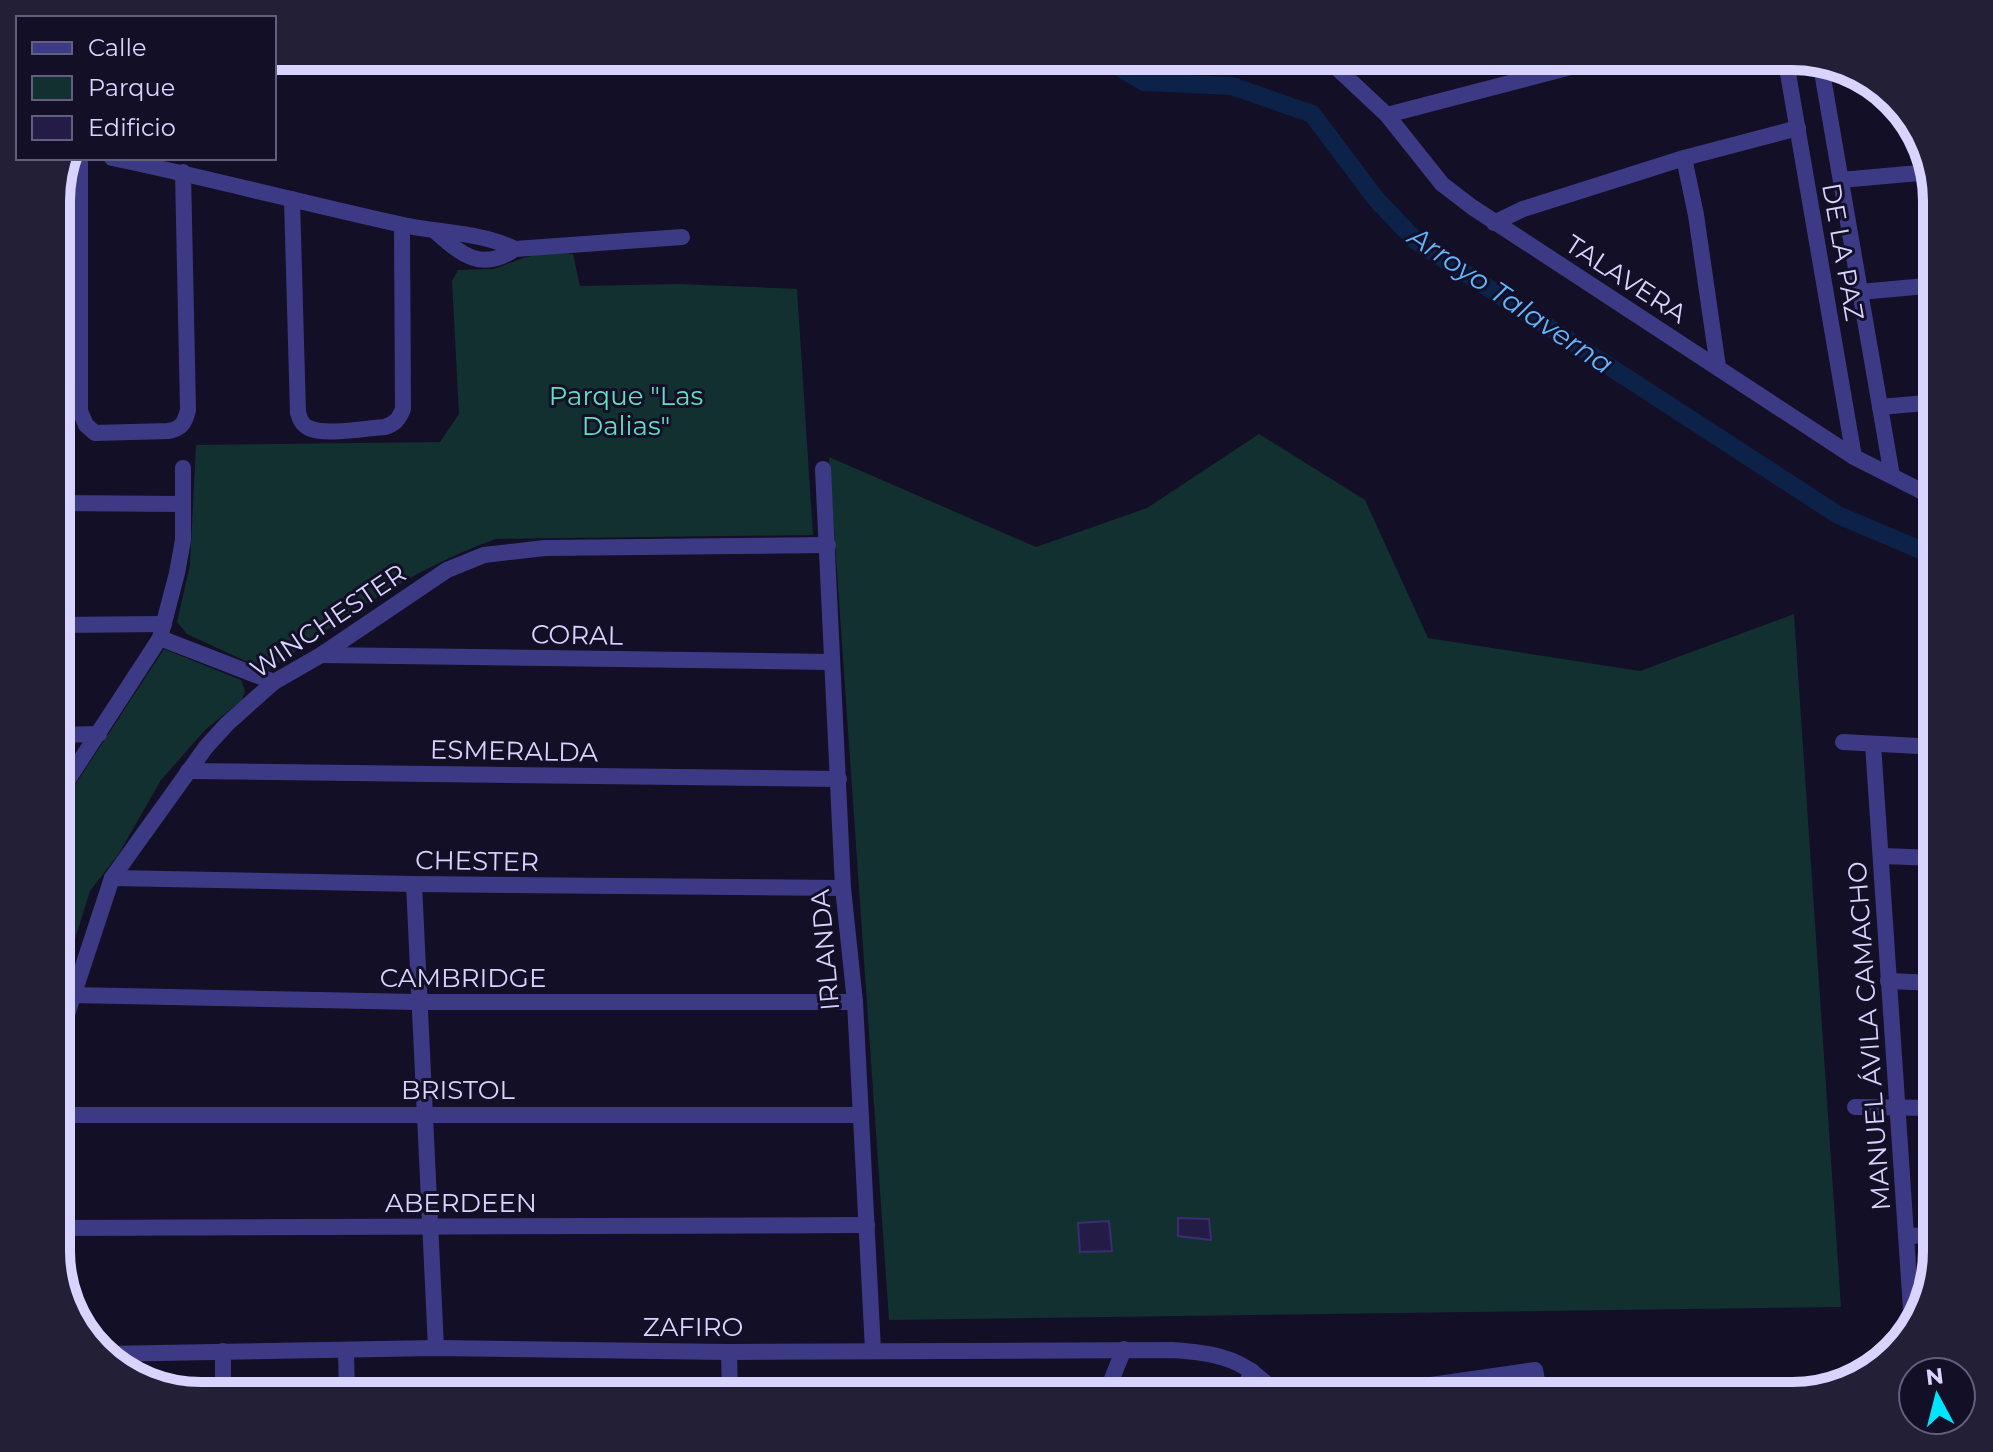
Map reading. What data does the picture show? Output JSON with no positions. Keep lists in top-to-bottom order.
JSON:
{
  "streets": {
    "street": [
      "DE LA PAZ",
      "TALAVERA",
      "WINCHESTER",
      "CORAL",
      "ESMERALDA",
      "CHESTER",
      "IRLANDA",
      "CAMBRIDGE",
      "MANUEL ÁVILA CAMACHO",
      "BRISTOL",
      "ABERDEEN",
      "ZAFIRO"
    ]
  },
  "crossings": [
    ["DE LA PAZ", "TALAVERA"],
    ["WINCHESTER", "CORAL"],
    ["WINCHESTER", "ESMERALDA"],
    ["WINCHESTER", "CHESTER"],
    ["WINCHESTER", "IRLANDA"],
    ["WINCHESTER", "CAMBRIDGE"],
    ["CORAL", "IRLANDA"],
    ["ESMERALDA", "IRLANDA"],
    ["CHESTER", "IRLANDA"],
    ["IRLANDA", "CAMBRIDGE"],
    ["IRLANDA", "BRISTOL"],
    ["IRLANDA", "ABERDEEN"],
    ["IRLANDA", "ZAFIRO"]
  ],
  "water": ["Arroyo Talaverna"],
  "parks": ["Parque \"Las Dalias\""],
  "legend": ["Calle", "Parque", "Edificio"],
  "north": "top"
}
